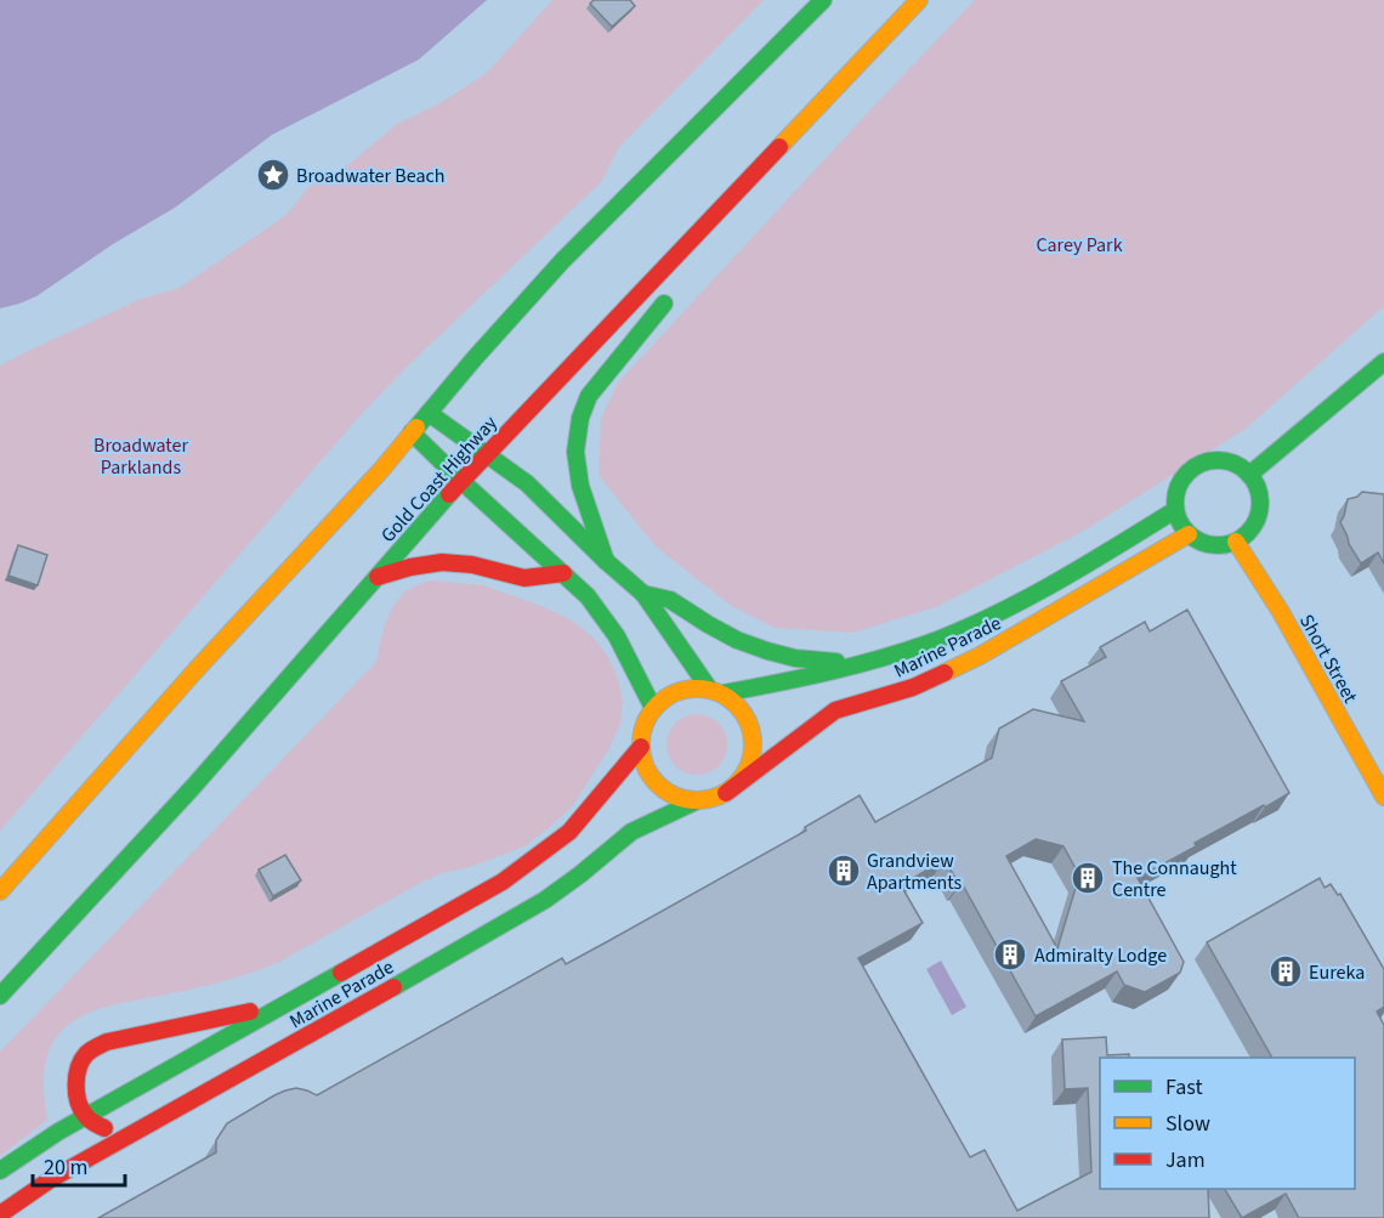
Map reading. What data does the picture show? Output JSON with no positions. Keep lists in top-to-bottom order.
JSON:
{
  "streets": {
    "main road": ["Gold Coast Highway", "Marine Parade", "Short Street"]
  },
  "crossings": [
    ["Marine Parade", "Short Street"]
  ],
  "parks": ["Carey Park", "Broadwater Parklands"],
  "places": {
    "place": ["Broadwater Beach"],
    "building": [
      "Grandview Apartments",
      "The Connaught Centre",
      "Admiralty Lodge",
      "Eureka"
    ]
  },
  "legend": ["Fast", "Slow", "Jam"],
  "scale_bar": "20 m"
}
